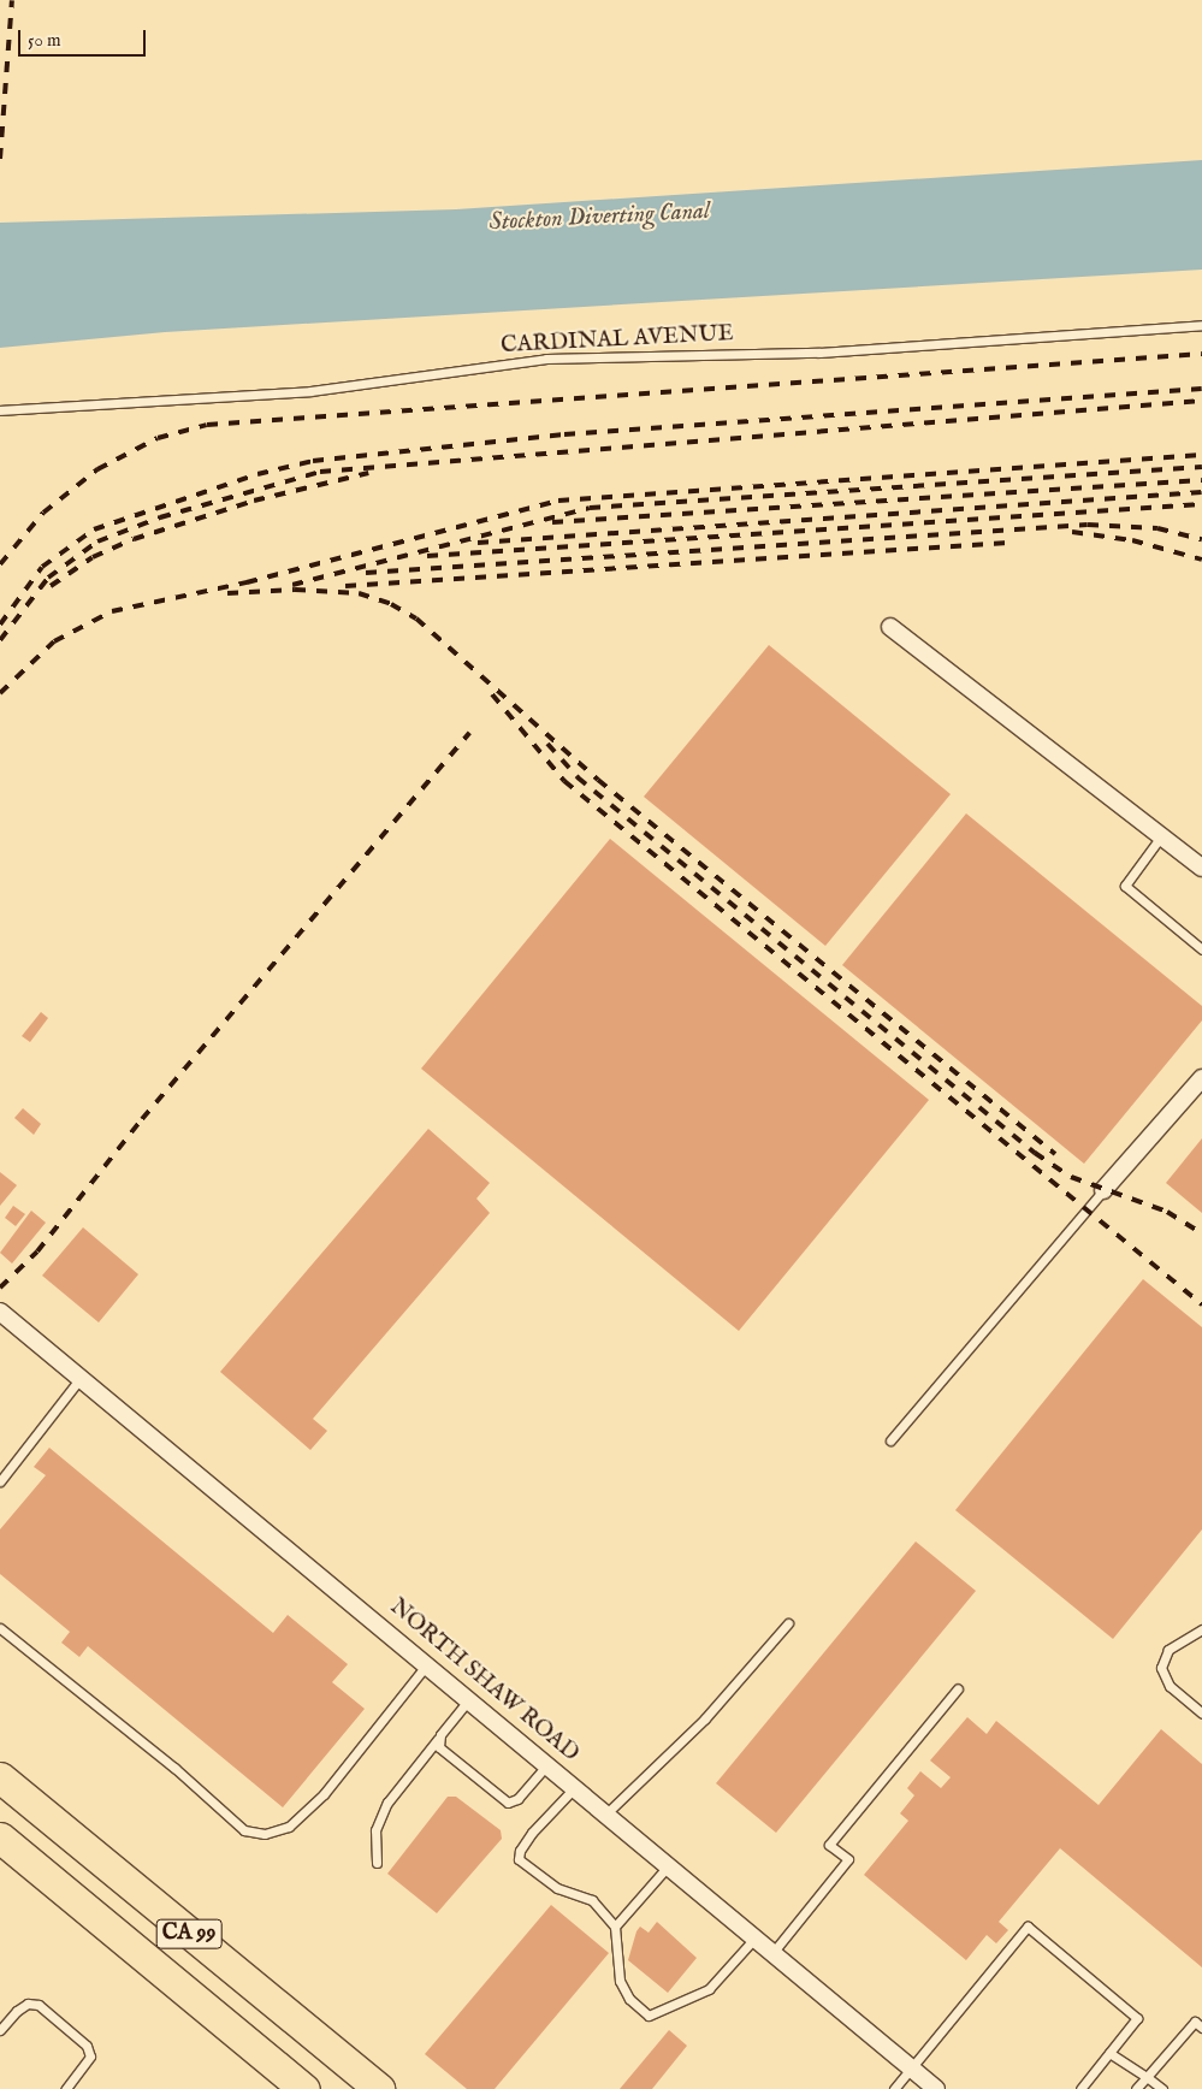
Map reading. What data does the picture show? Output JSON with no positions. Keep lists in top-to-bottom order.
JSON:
{
  "streets": {
    "highway": ["CA 99"],
    "street": ["NORTH SHAW ROAD"],
    "lane": ["CARDINAL AVENUE"]
  },
  "water": ["Stockton Diverting Canal"],
  "scale_bar": "50 m"
}
